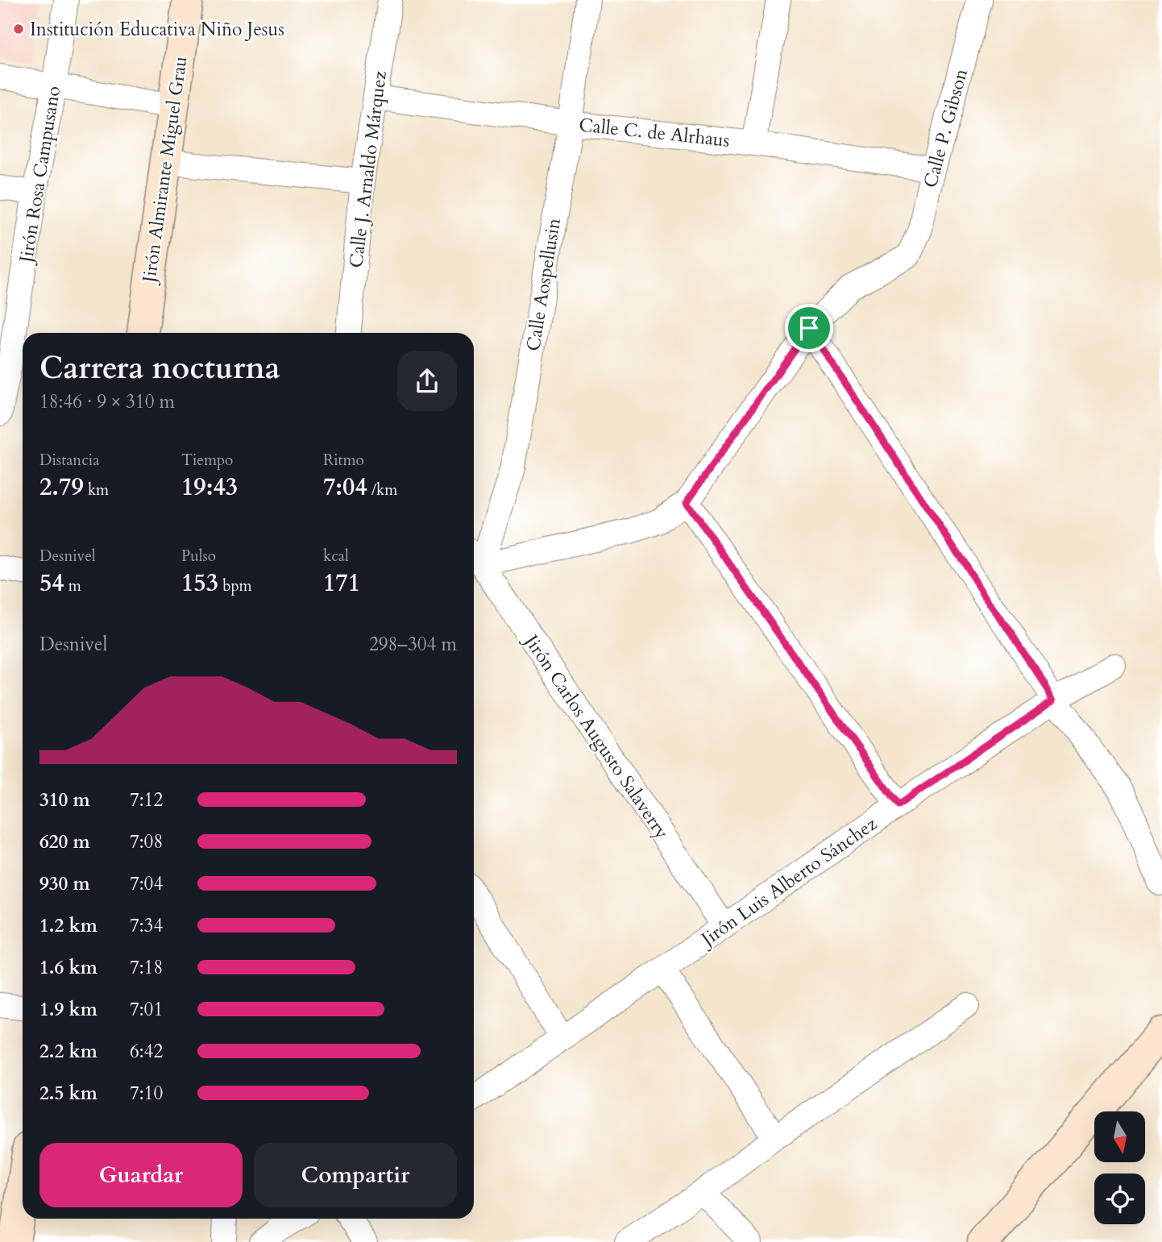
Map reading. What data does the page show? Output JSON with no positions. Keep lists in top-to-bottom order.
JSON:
{
  "streets": {
    "street": [
      "Calle P. Gibson",
      "Calle C. de Alrhaus",
      "Jirón Almirante Miguel Grau",
      "Calle J. Arnaldo Márquez",
      "Jirón Rosa Campusano",
      "Calle Aospellusin",
      "Jirón Carlos Augusto Salaverry",
      "Jirón Luis Alberto Sánchez"
    ]
  },
  "crossings": [
    ["Calle P. Gibson", "Calle C. de Alrhaus"],
    ["Calle C. de Alrhaus", "Calle J. Arnaldo Márquez"],
    ["Calle C. de Alrhaus", "Calle Aospellusin"],
    ["Calle Aospellusin", "Jirón Carlos Augusto Salaverry"],
    ["Jirón Carlos Augusto Salaverry", "Jirón Luis Alberto Sánchez"]
  ],
  "places": ["Institución Educativa Niño Jesus"],
  "north": "bottom",
  "page": {
    "heading": ["Carrera nocturna", "18:46 · 9 × 310 m"],
    "stats": [
      ["Distancia", "2.79 km"],
      ["Tiempo", "19:43"],
      ["Ritmo", "7:04 /km"],
      ["Desnivel", "54 m"],
      ["Pulso", "153 bpm"],
      ["kcal", "171"]
    ],
    "chart": ["Desnivel", "298–304 m"],
    "list": [
      {
        "name": "310 m",
        "note": "7:12"
      },
      {
        "name": "620 m",
        "note": "7:08"
      },
      {
        "name": "930 m",
        "note": "7:04"
      },
      {
        "name": "1.2 km",
        "note": "7:34"
      },
      {
        "name": "1.6 km",
        "note": "7:18"
      },
      {
        "name": "1.9 km",
        "note": "7:01"
      },
      {
        "name": "2.2 km",
        "note": "6:42"
      },
      {
        "name": "2.5 km",
        "note": "7:10"
      }
    ],
    "buttons": ["Guardar", "Compartir"]
  }
}
